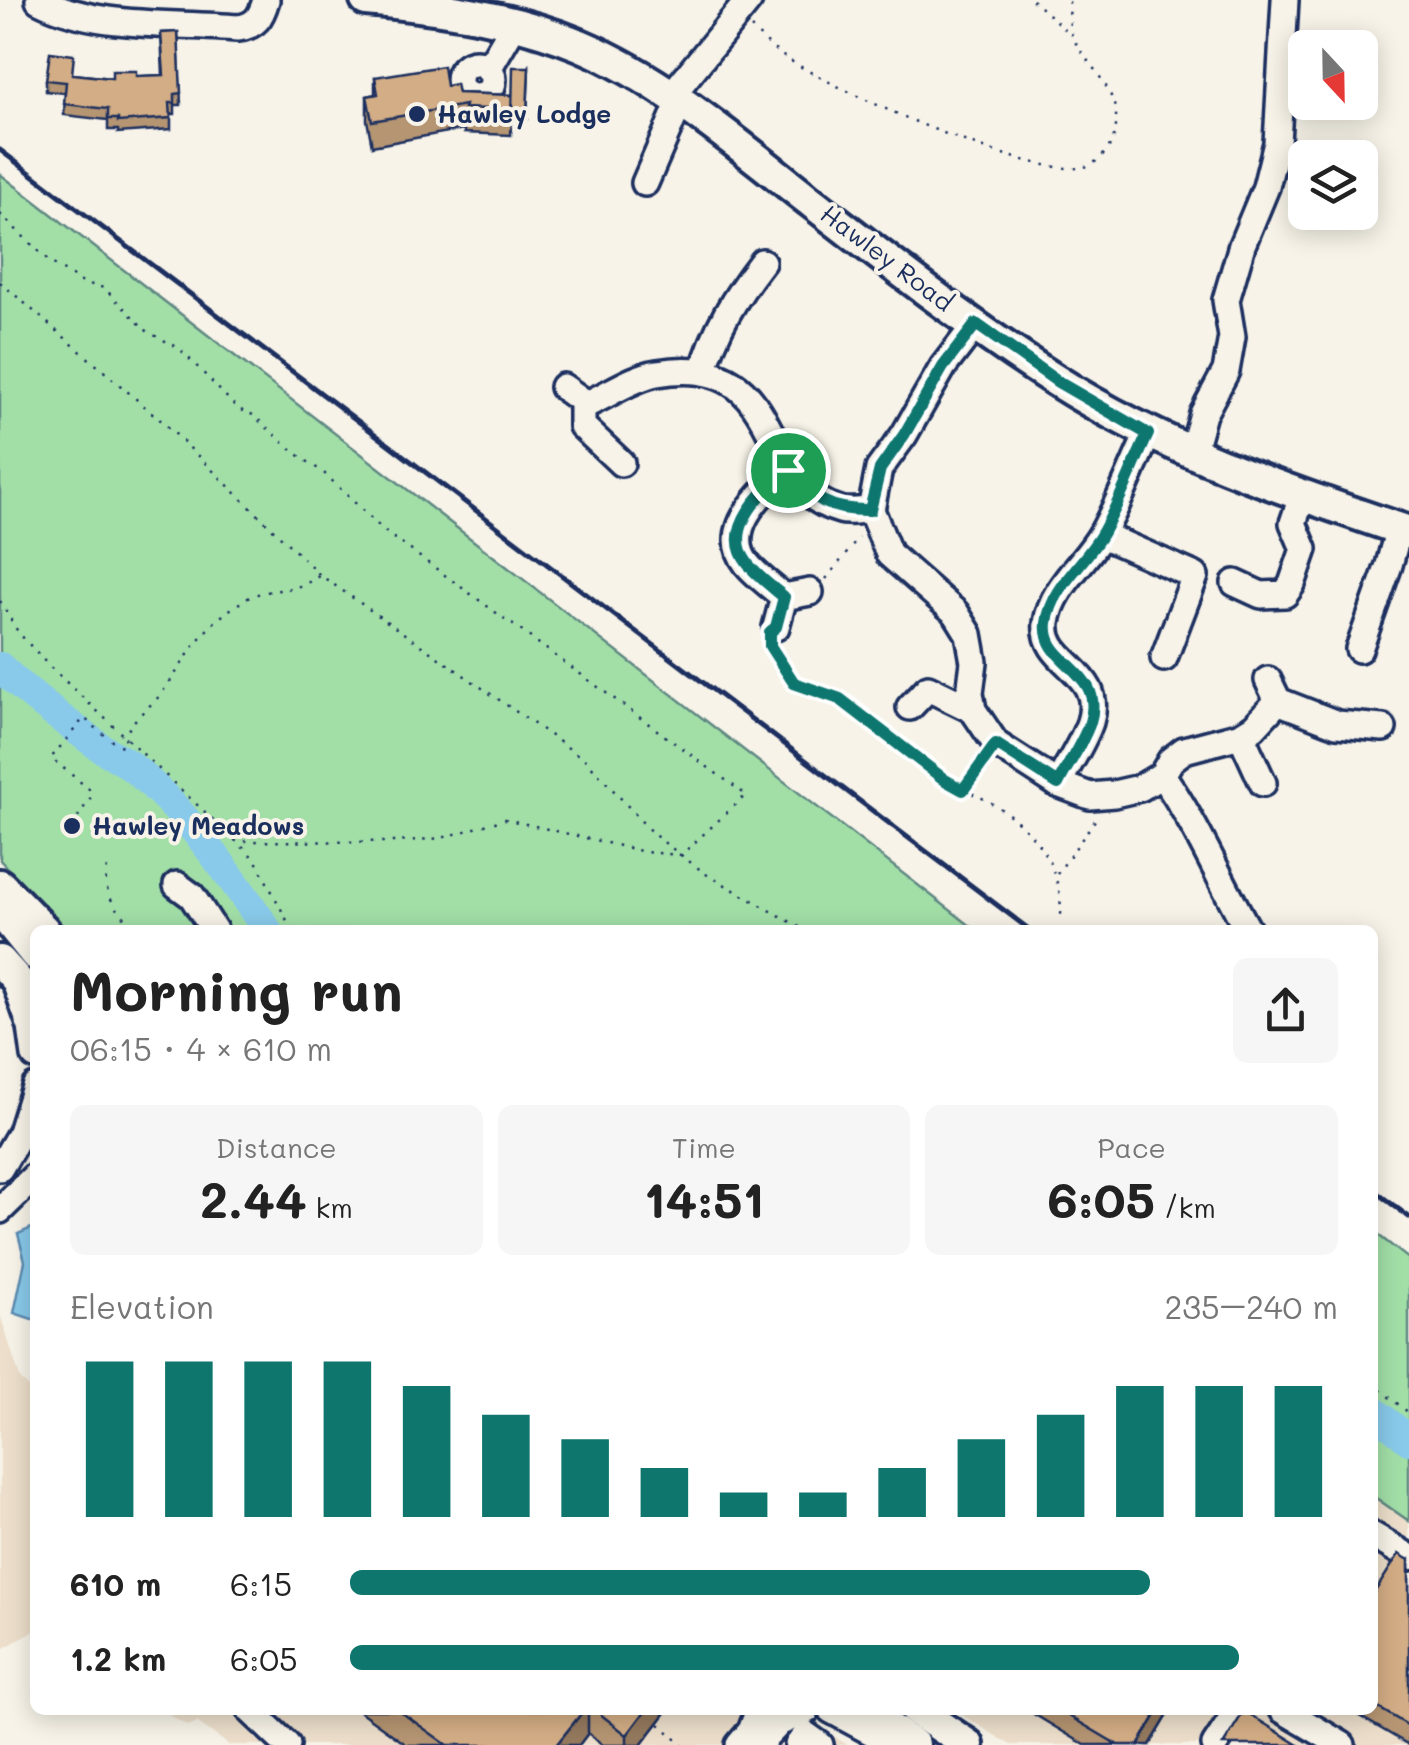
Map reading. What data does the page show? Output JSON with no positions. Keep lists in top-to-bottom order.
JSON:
{
  "streets": {
    "main road": ["Hawley Road"]
  },
  "places": ["Hawley Lodge", "Hawley Meadows"],
  "north": "bottom",
  "page": {
    "heading": ["Morning run", "06:15 · 4 × 610 m"],
    "stats": [
      ["Distance", "2.44 km"],
      ["Time", "14:51"],
      ["Pace", "6:05 /km"]
    ],
    "chart": ["Elevation", "235–240 m"],
    "list": [
      {
        "name": "610 m",
        "note": "6:15"
      },
      {
        "name": "1.2 km",
        "note": "6:05"
      }
    ]
  }
}
